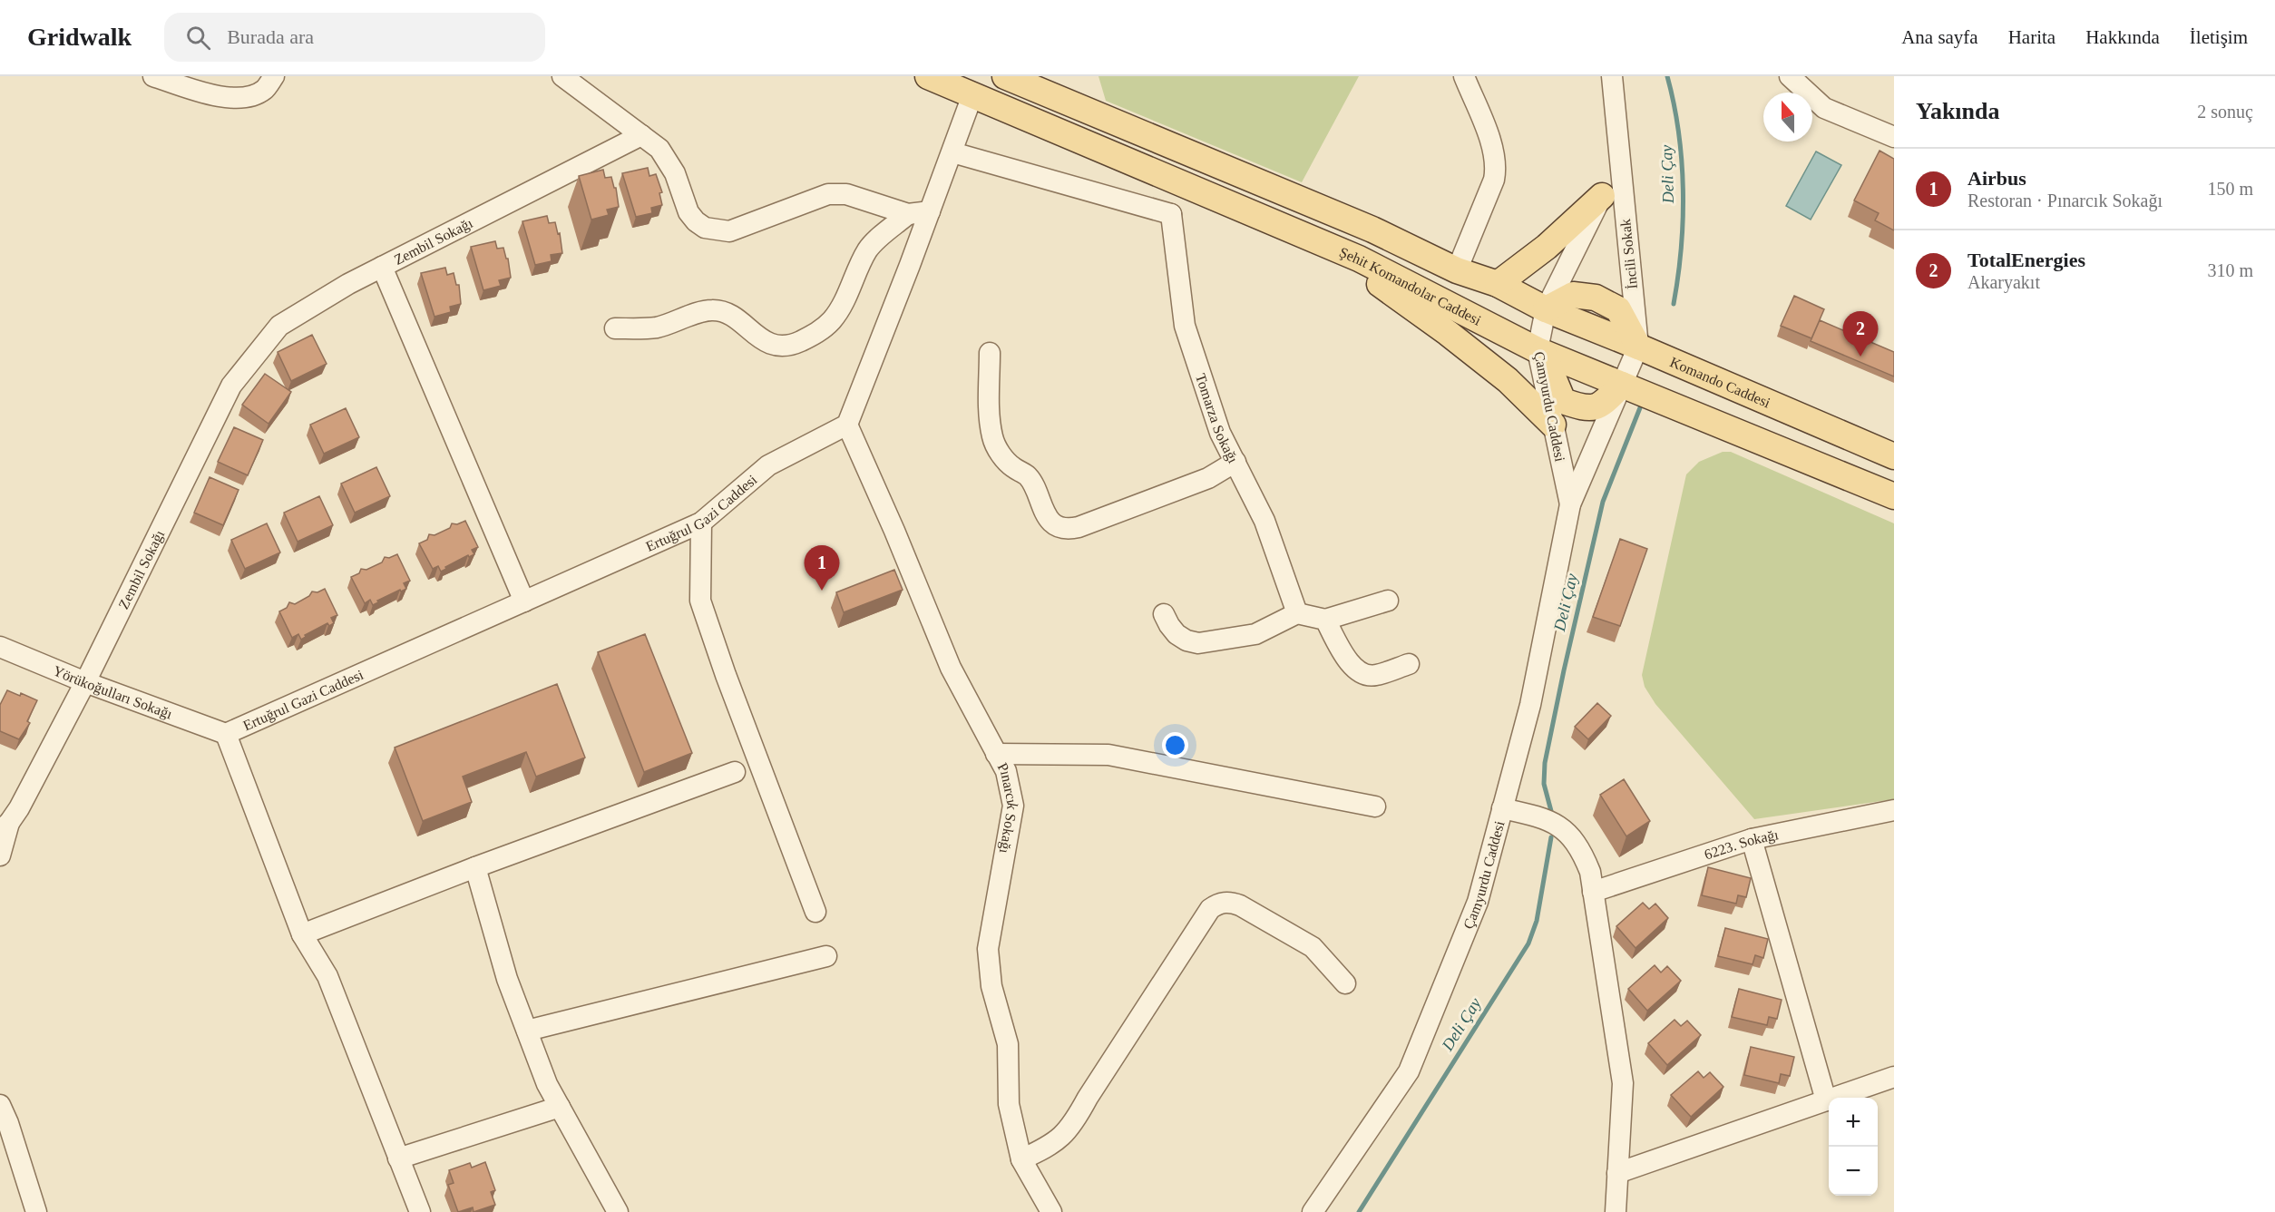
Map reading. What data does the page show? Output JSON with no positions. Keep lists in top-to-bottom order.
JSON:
{
  "streets": {
    "main road": ["Şehit Komandolar Caddesi", "Komando Caddesi"],
    "street": [
      "Zembil Sokağı",
      "İncili Sokak",
      "Çamyurdu Caddesi",
      "Tomarza Sokağı",
      "Ertuğrul Gazi Caddesi",
      "Yörükoğulları Sokağı",
      "Pınarcık Sokağı",
      "6223. Sokağı"
    ]
  },
  "crossings": [
    ["Zembil Sokağı", "Yörükoğulları Sokağı"],
    ["İncili Sokak", "Komando Caddesi"],
    ["İncili Sokak", "Çamyurdu Caddesi"],
    ["Şehit Komandolar Caddesi", "Çamyurdu Caddesi"],
    ["Komando Caddesi", "Çamyurdu Caddesi"],
    ["Ertuğrul Gazi Caddesi", "Yörükoğulları Sokağı"],
    ["Ertuğrul Gazi Caddesi", "Pınarcık Sokağı"]
  ],
  "water": ["Deli Çay"],
  "north": "top",
  "page": {
    "header": "Gridwalk",
    "search": "Burada ara",
    "nav": [
      "Ana sayfa",
      "Harita",
      "Hakkında",
      "İletişim"
    ],
    "heading": ["Yakında", "2 sonuç"],
    "list": [
      {
        "mark": "1",
        "name": "Airbus",
        "note": "Restoran · Pınarcık Sokağı",
        "value": "150 m"
      },
      {
        "mark": "2",
        "name": "TotalEnergies",
        "note": "Akaryakıt",
        "value": "310 m"
      }
    ],
    "pins": ["2", "1"],
    "map_buttons": ["+", "−"]
  }
}
